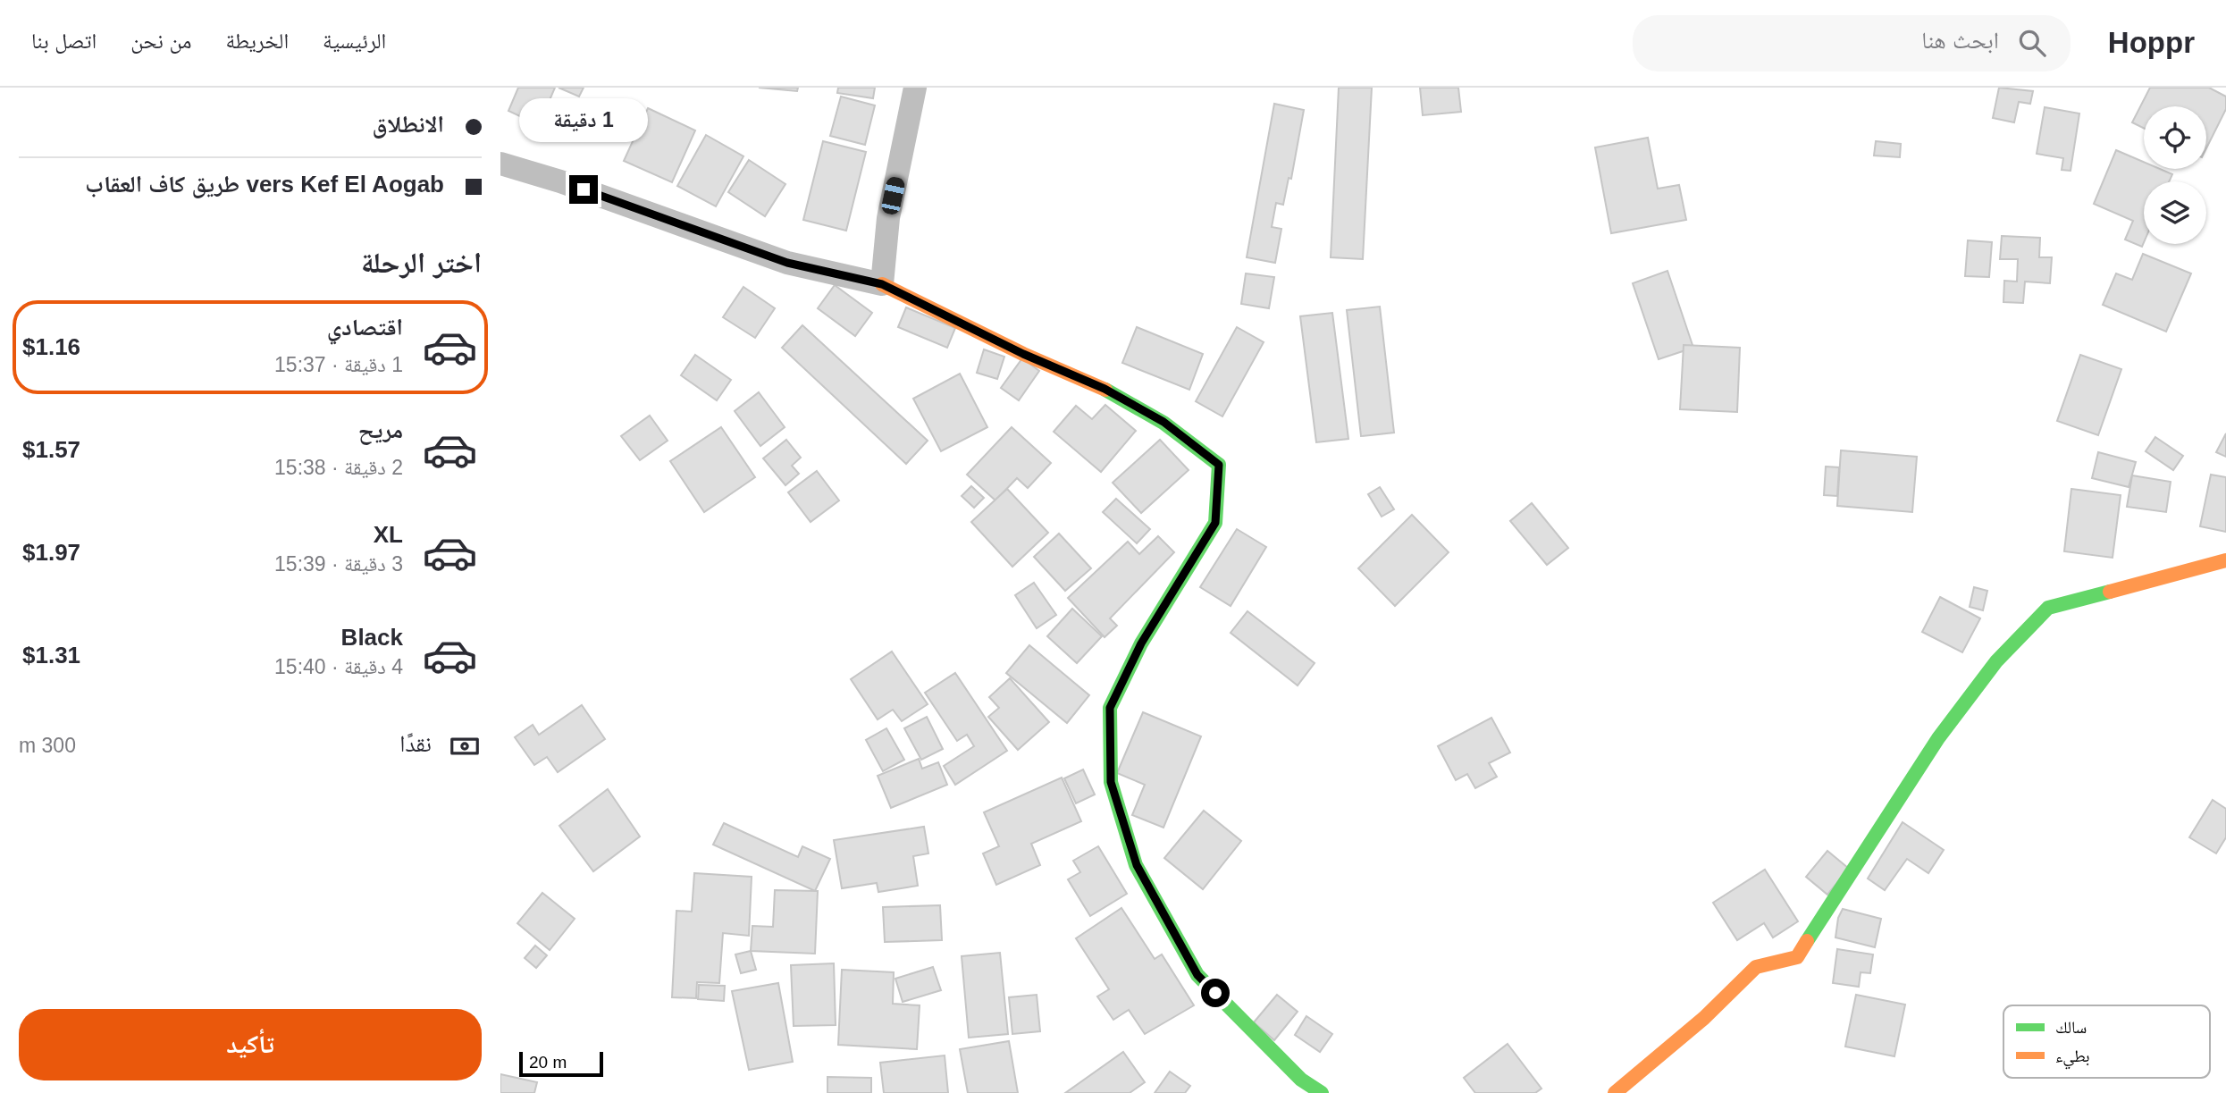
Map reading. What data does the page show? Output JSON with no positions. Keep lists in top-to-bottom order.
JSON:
{
  "legend": ["سالك", "بطيء"],
  "scale_bar": "20 m",
  "page": {
    "header": "Hoppr",
    "search": "ابحث هنا",
    "nav": [
      "الرئيسية",
      "الخريطة",
      "من نحن",
      "اتصل بنا"
    ],
    "banner": ["الانطلاق", "vers Kef El Aogab طريق كاف العقاب"],
    "bubble": "1 دقيقة",
    "heading": "اختر الرحلة",
    "list": [
      {
        "name": "اقتصادي",
        "note": "1 دقيقة · 15:37",
        "value": "$1.16"
      },
      {
        "name": "مريح",
        "note": "2 دقيقة · 15:38",
        "value": "$1.57"
      },
      {
        "name": "XL",
        "note": "3 دقيقة · 15:39",
        "value": "$1.97"
      },
      {
        "name": "Black",
        "note": "4 دقيقة · 15:40",
        "value": "$1.31"
      }
    ],
    "pay": ["نقدًا", "300 m"],
    "buttons": "تأكيد",
    "scale": "20 m"
  }
}
